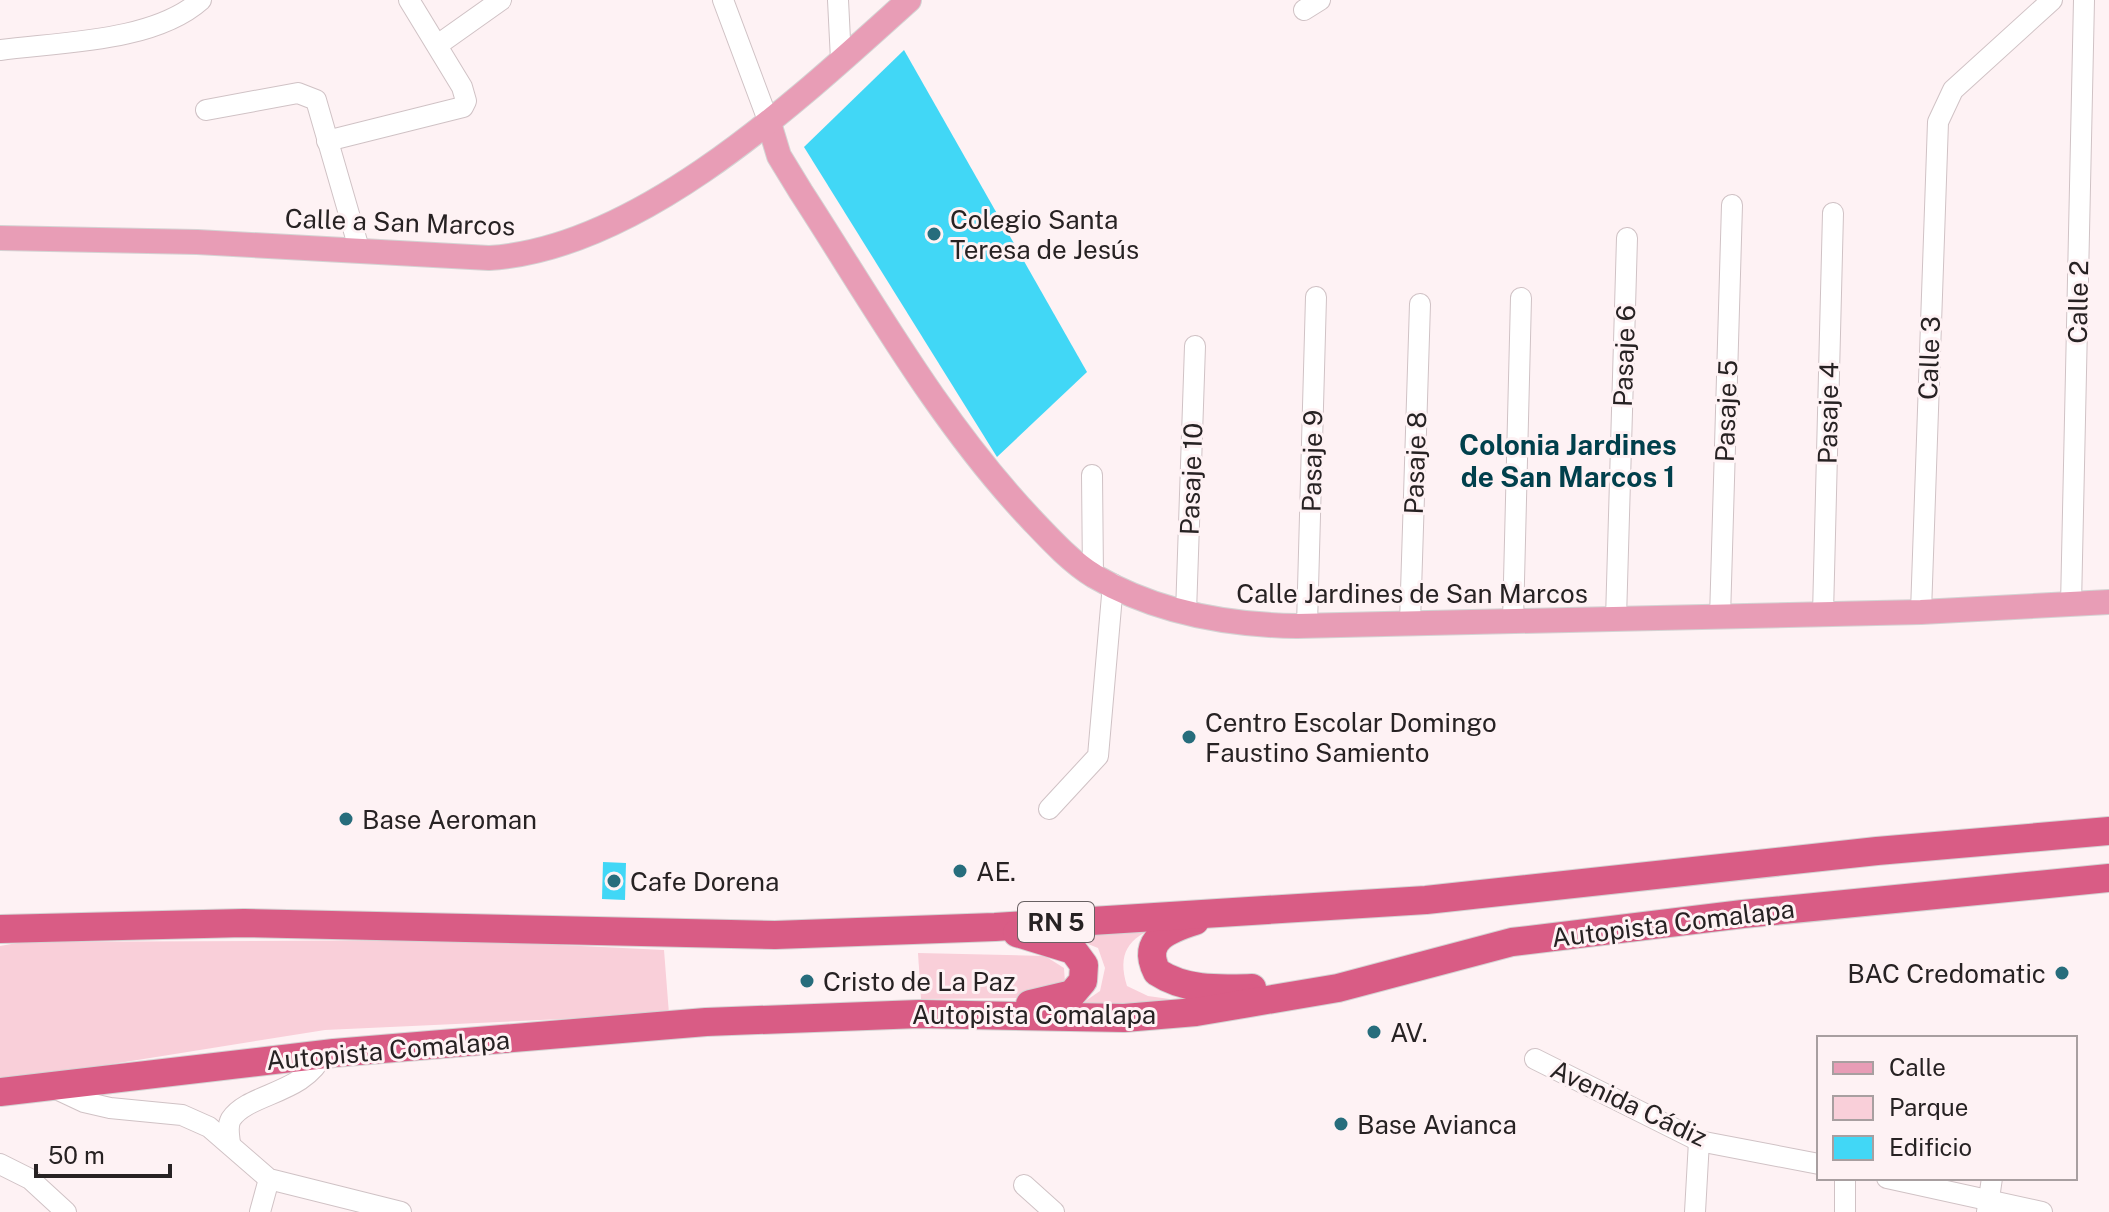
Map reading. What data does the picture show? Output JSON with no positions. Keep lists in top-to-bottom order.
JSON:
{
  "streets": {
    "highway": ["RN 5", "Autopista Comalapa"],
    "main road": ["Calle a San Marcos", "Calle Jardines de San Marcos"],
    "street": [
      "Calle 2",
      "Pasaje 6",
      "Calle 3",
      "Pasaje 5",
      "Pasaje 4",
      "Pasaje 9",
      "Pasaje 8",
      "Pasaje 10",
      "Avenida Cádiz"
    ]
  },
  "crossings": [
    ["Calle a San Marcos", "Calle Jardines de San Marcos"],
    ["Calle 2", "Calle Jardines de San Marcos"],
    ["Pasaje 6", "Calle Jardines de San Marcos"],
    ["Calle 3", "Calle Jardines de San Marcos"],
    ["Pasaje 5", "Calle Jardines de San Marcos"],
    ["Pasaje 4", "Calle Jardines de San Marcos"],
    ["Pasaje 9", "Calle Jardines de San Marcos"],
    ["Pasaje 8", "Calle Jardines de San Marcos"],
    ["Pasaje 10", "Calle Jardines de San Marcos"]
  ],
  "districts": ["Colonia Jardines de San Marcos 1"],
  "places": [
    "Colegio Santa Teresa de Jesús",
    "Centro Escolar Domingo Faustino Samiento",
    "Base Aeroman",
    "AE.",
    "Cafe Dorena",
    "BAC Credomatic",
    "Cristo de La Paz",
    "AV.",
    "Base Avianca"
  ],
  "legend": ["Calle", "Parque", "Edificio"],
  "scale_bar": "50 m"
}
